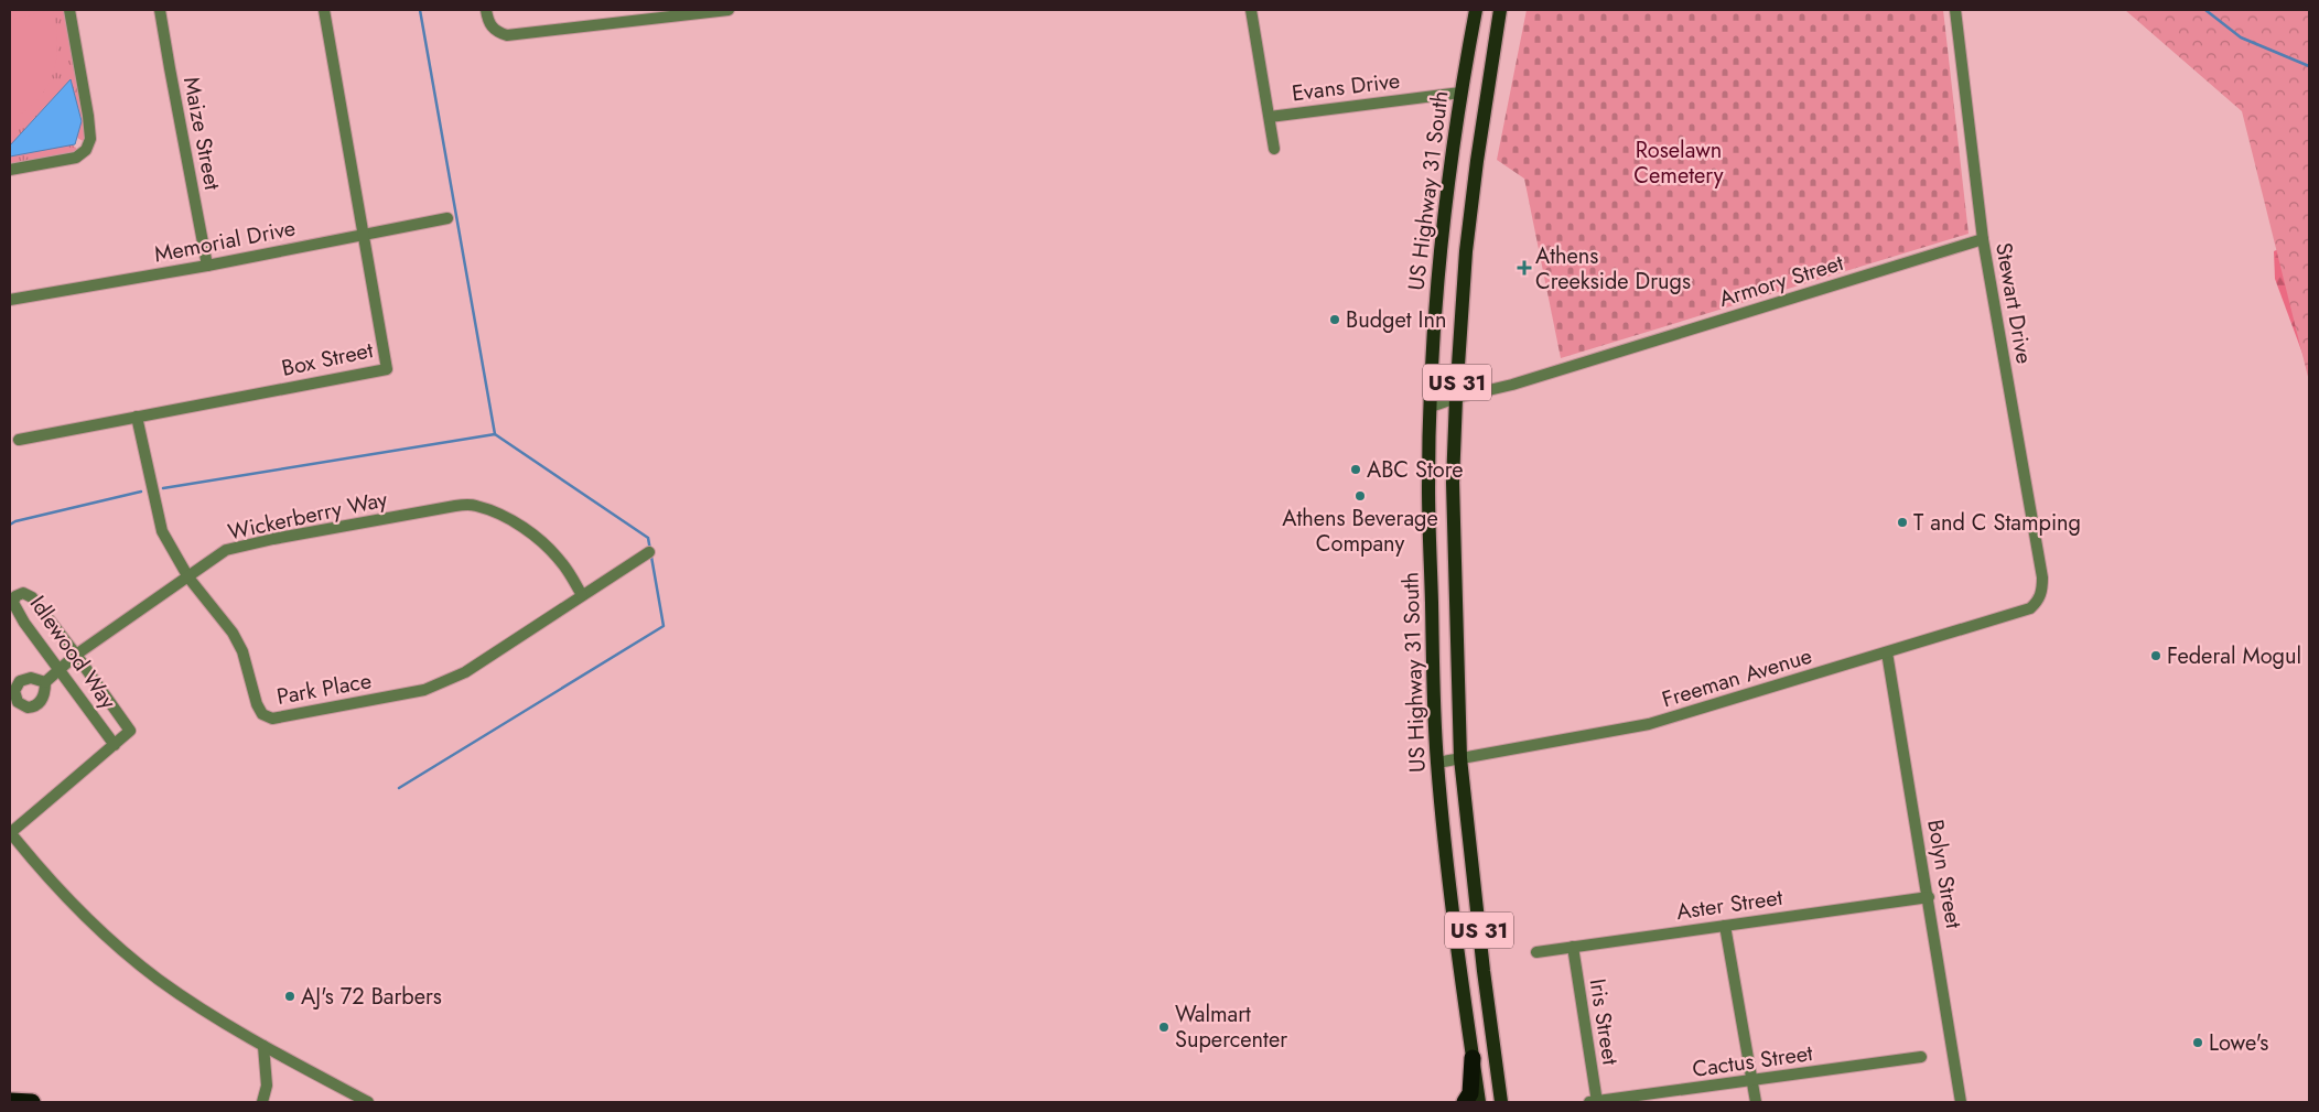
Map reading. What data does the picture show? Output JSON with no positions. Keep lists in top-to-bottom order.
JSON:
{
  "streets": {
    "main road": ["US Highway 31 South", "US 31"],
    "street": [
      "Evans Drive",
      "Maize Street",
      "Memorial Drive",
      "Armory Street",
      "Stewart Drive",
      "Box Street",
      "Wickerberry Way",
      "Idlewood Way",
      "Freeman Avenue",
      "Park Place",
      "Bolyn Street",
      "Aster Street",
      "Iris Street",
      "Cactus Street"
    ]
  },
  "crossings": [
    ["Evans Drive", "US Highway 31 South"],
    ["Maize Street", "Memorial Drive"],
    ["US Highway 31 South", "Armory Street"],
    ["US Highway 31 South", "Freeman Avenue"],
    ["Memorial Drive", "Box Street"],
    ["Armory Street", "Stewart Drive"],
    ["Stewart Drive", "Freeman Avenue"],
    ["Box Street", "Park Place"],
    ["Wickerberry Way", "Idlewood Way"],
    ["Wickerberry Way", "Park Place"],
    ["Freeman Avenue", "Bolyn Street"],
    ["Bolyn Street", "Aster Street"],
    ["Aster Street", "Iris Street"],
    ["Iris Street", "Cactus Street"]
  ],
  "parks": ["Roselawn Cemetery"],
  "places": {
    "health": ["Athens Creekside Drugs"],
    "other": [
      "Budget Inn",
      "ABC Store",
      "Athens Beverage Company",
      "T and C Stamping",
      "Federal Mogul",
      "AJ's 72 Barbers",
      "Walmart Supercenter",
      "Lowe's"
    ]
  }
}
